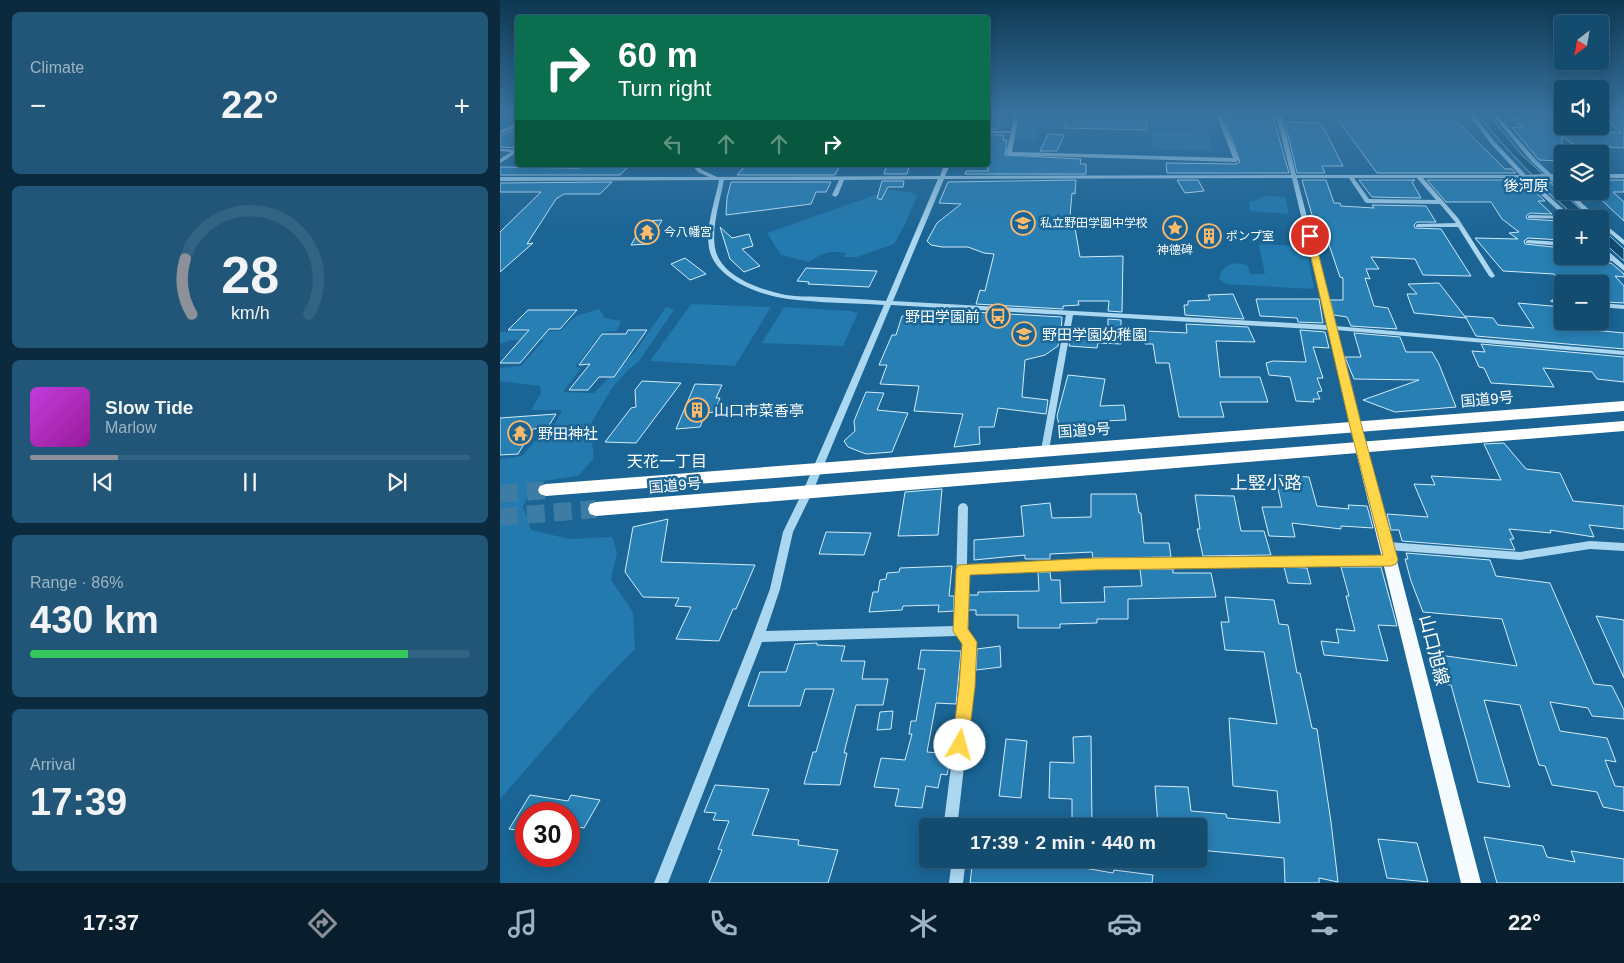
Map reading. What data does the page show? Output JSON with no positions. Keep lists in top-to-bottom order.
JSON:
{
  "streets": {
    "highway": ["国道9号"],
    "main road": ["山口旭線"]
  },
  "crossings": [
    ["国道9号", "山口旭線"]
  ],
  "districts": ["後河原", "天花一丁目", "上竪小路"],
  "places": {
    "school or university": ["私立野田学園中学校", "野田学園幼稚園"],
    "place": ["神德碑"],
    "temple": ["今八幡宮", "野田神社"],
    "building": ["ポンプ室", "山口市菜香亭"],
    "bus stop": ["野田学園前"]
  },
  "north": "bottom left",
  "page": {
    "tile": [
      "Climate",
      ["Range · 86%", "430 km"],
      ["Arrival", "17:39"]
    ],
    "map_buttons": ["+", "−"],
    "turn": ["60 m", "Turn right"],
    "heat": ["−", "22°", "+"],
    "song": ["Slow Tide", "Marlow"],
    "limit": "30",
    "trip": "17:39 · 2 min · 440 m",
    "tabs": ["17:37", "22°"],
    "gauge": ["28", "km/h"]
  }
}
